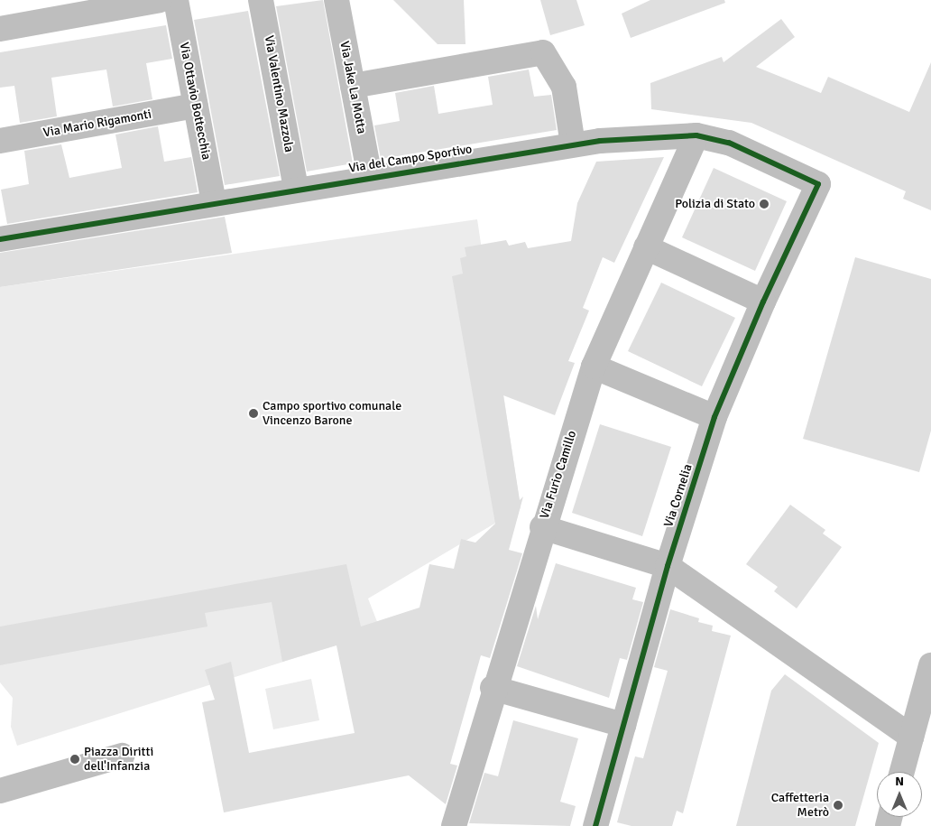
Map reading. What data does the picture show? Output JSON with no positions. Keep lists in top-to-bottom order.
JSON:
{
  "streets": {
    "street": [
      "Via Jake La Motta",
      "Via Valentino Mazzola",
      "Via Ottavio Bottecchia",
      "Via Mario Rigamonti",
      "Via del Campo Sportivo",
      "Via Furio Camillo",
      "Via Cornelia"
    ]
  },
  "crossings": [
    ["Via Jake La Motta", "Via del Campo Sportivo"],
    ["Via Valentino Mazzola", "Via del Campo Sportivo"],
    ["Via Ottavio Bottecchia", "Via Mario Rigamonti"],
    ["Via Ottavio Bottecchia", "Via del Campo Sportivo"],
    ["Via del Campo Sportivo", "Via Furio Camillo"],
    ["Via del Campo Sportivo", "Via Cornelia"]
  ],
  "places": [
    "Polizia di Stato",
    "Campo sportivo comunale Vincenzo Barone",
    "Piazza Diritti dell'Infanzia",
    "Caffetteria Metrò"
  ],
  "north": "top"
}
